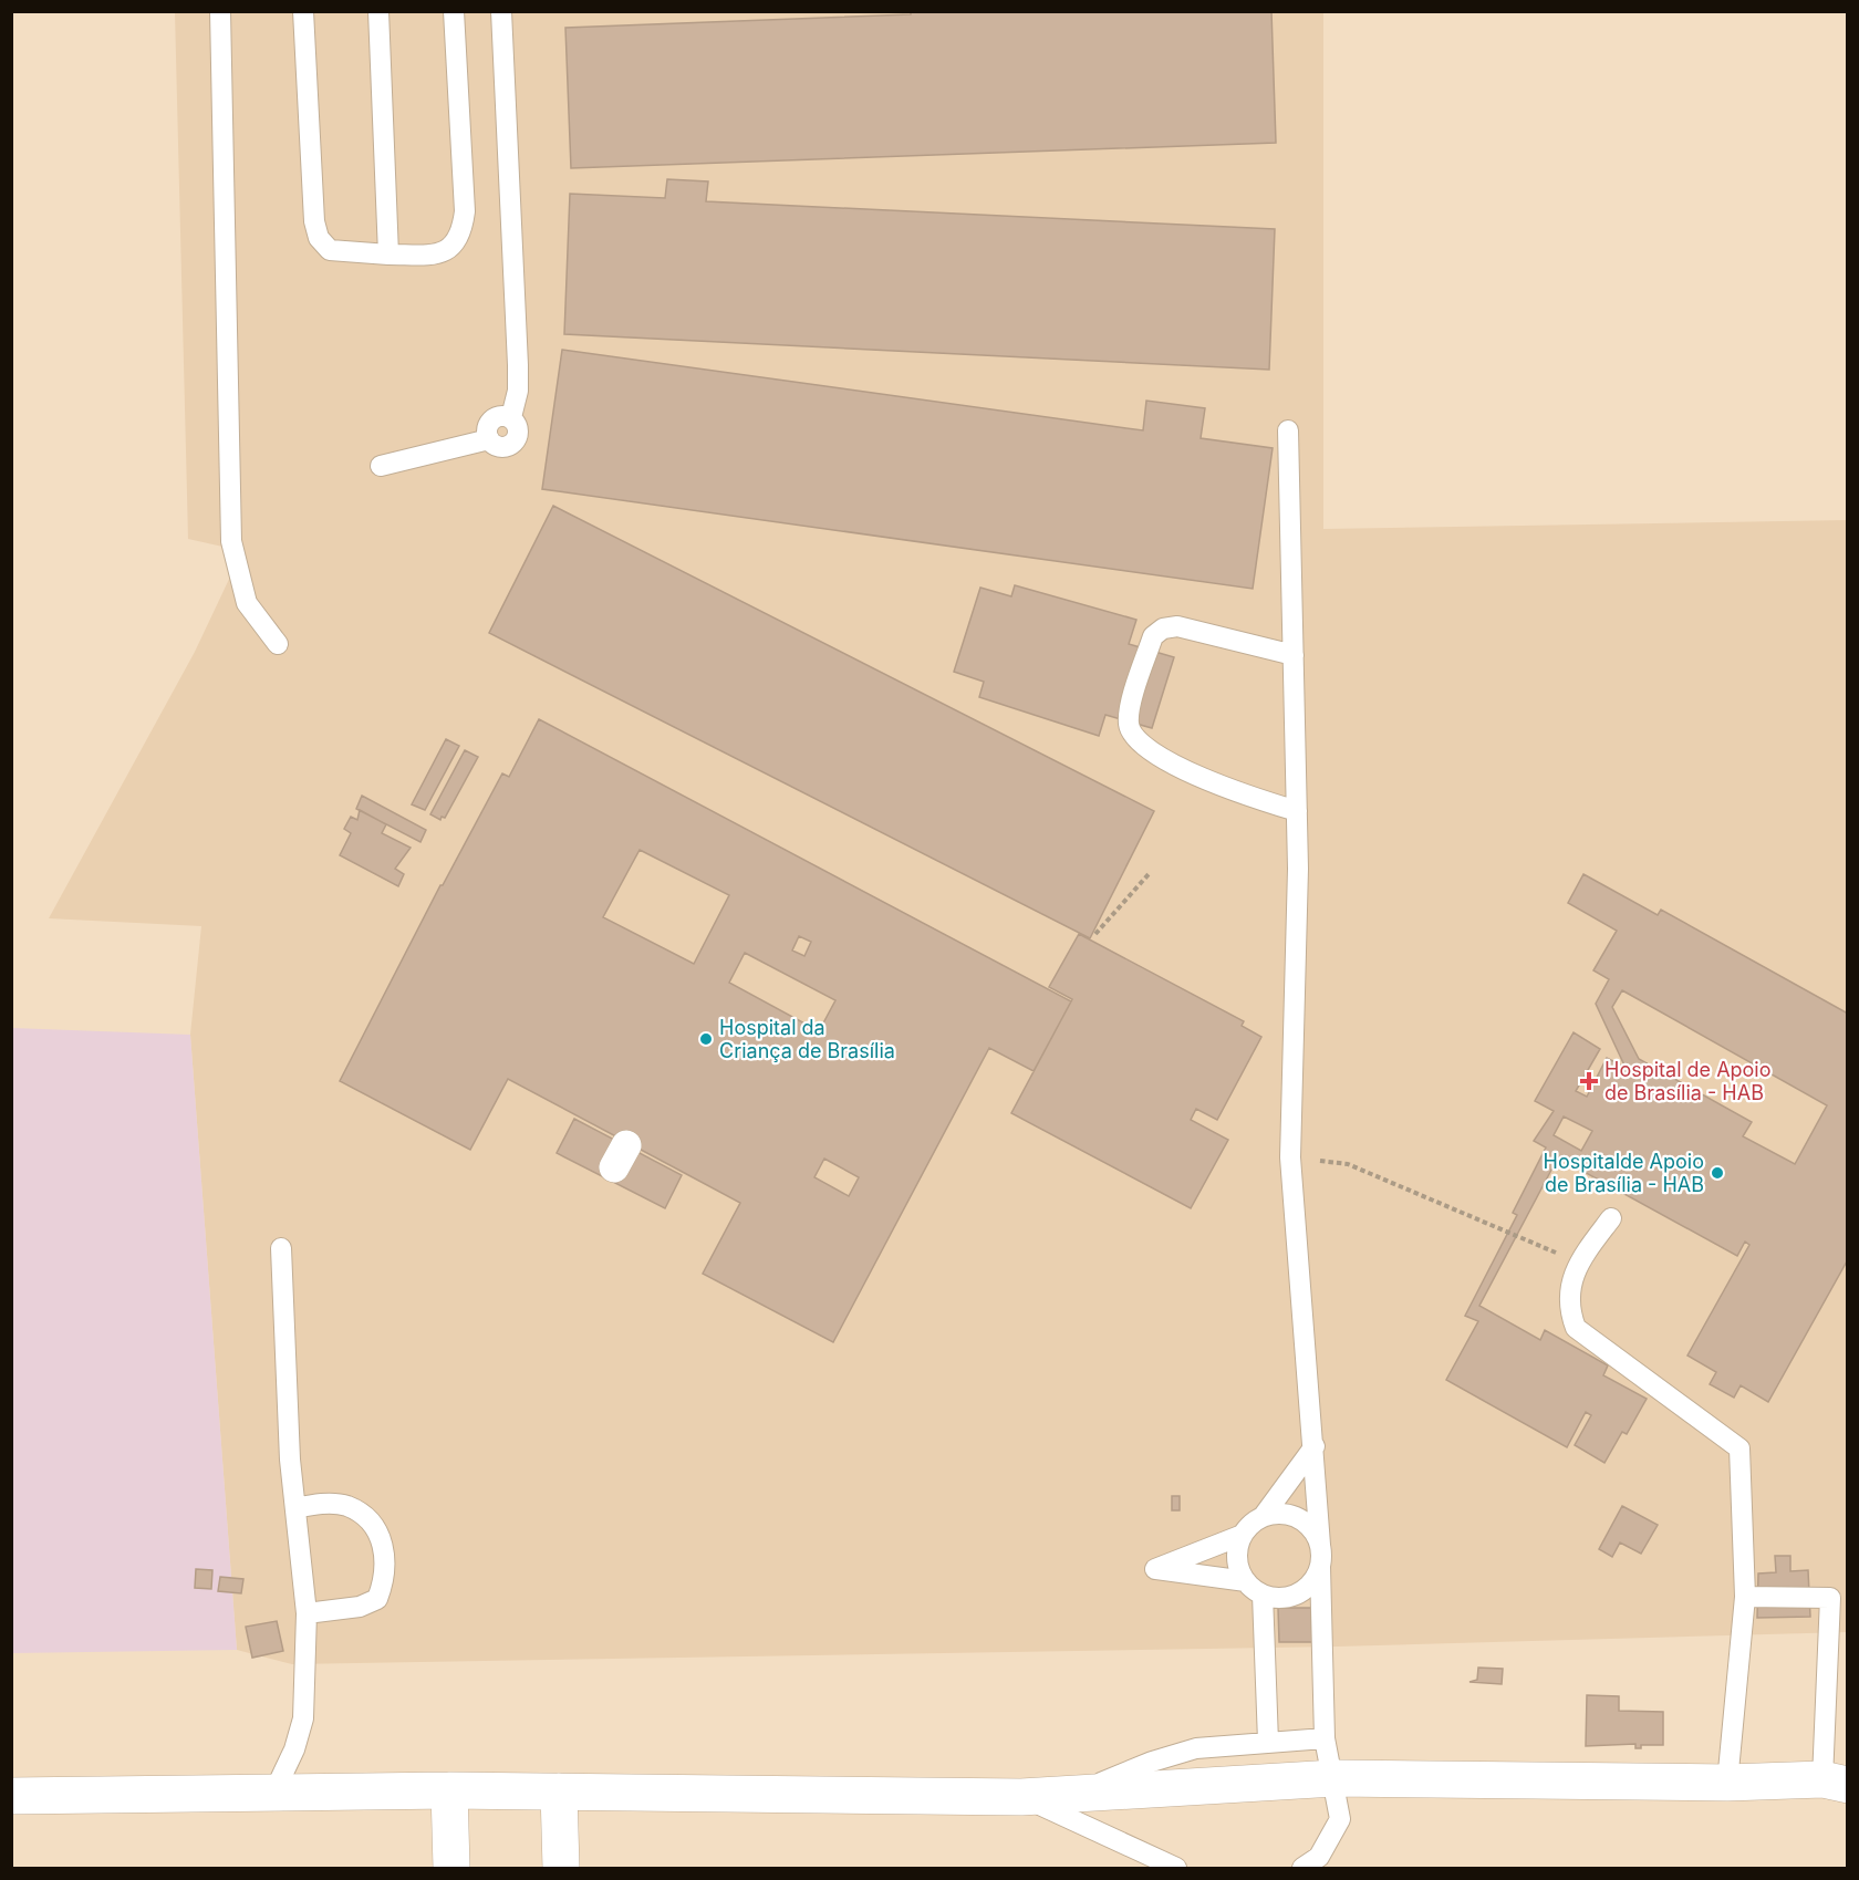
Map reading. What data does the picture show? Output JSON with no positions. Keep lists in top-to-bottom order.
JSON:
{
  "places": {
    "other": ["Hospital da Criança de Brasília", "Hospitalde Apoio de Brasília - HAB"],
    "health": ["Hospital de Apoio de Brasília - HAB"]
  }
}
